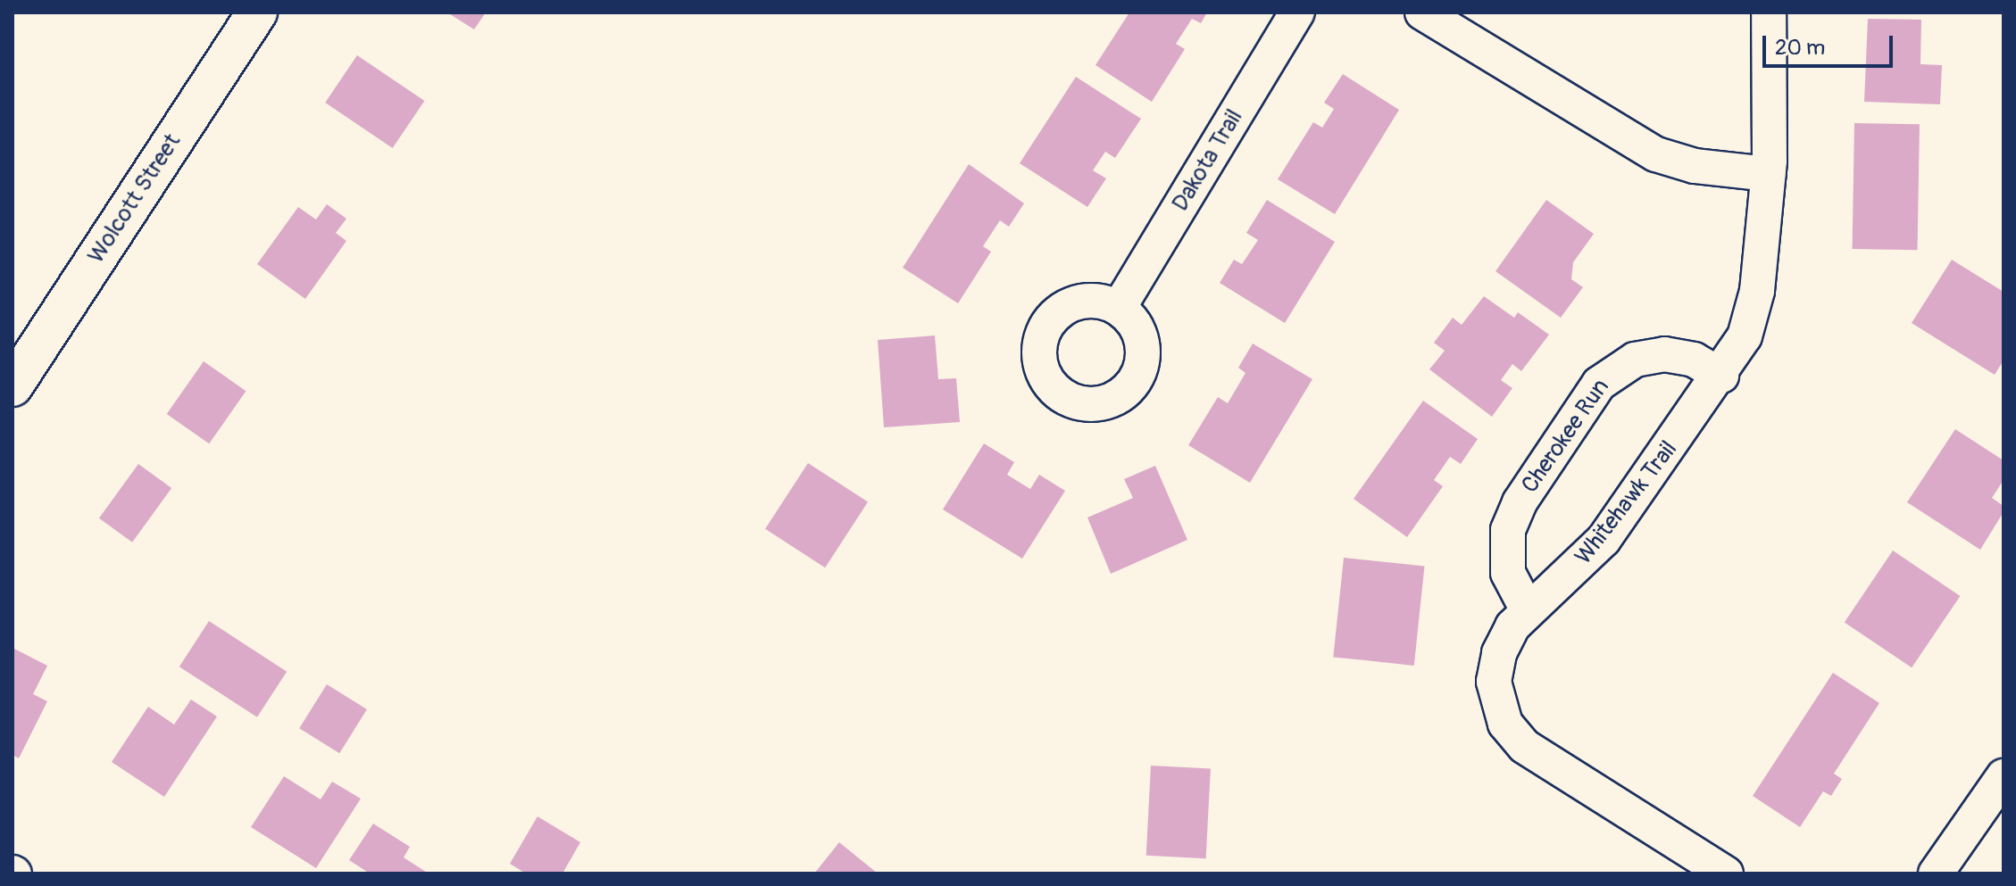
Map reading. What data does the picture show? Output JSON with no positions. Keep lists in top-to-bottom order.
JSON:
{
  "streets": {
    "main road": ["Wolcott Street"],
    "street": ["Dakota Trail", "Cherokee Run", "Whitehawk Trail"]
  },
  "crossings": [
    ["Cherokee Run", "Whitehawk Trail"]
  ],
  "scale_bar": "20 m"
}
